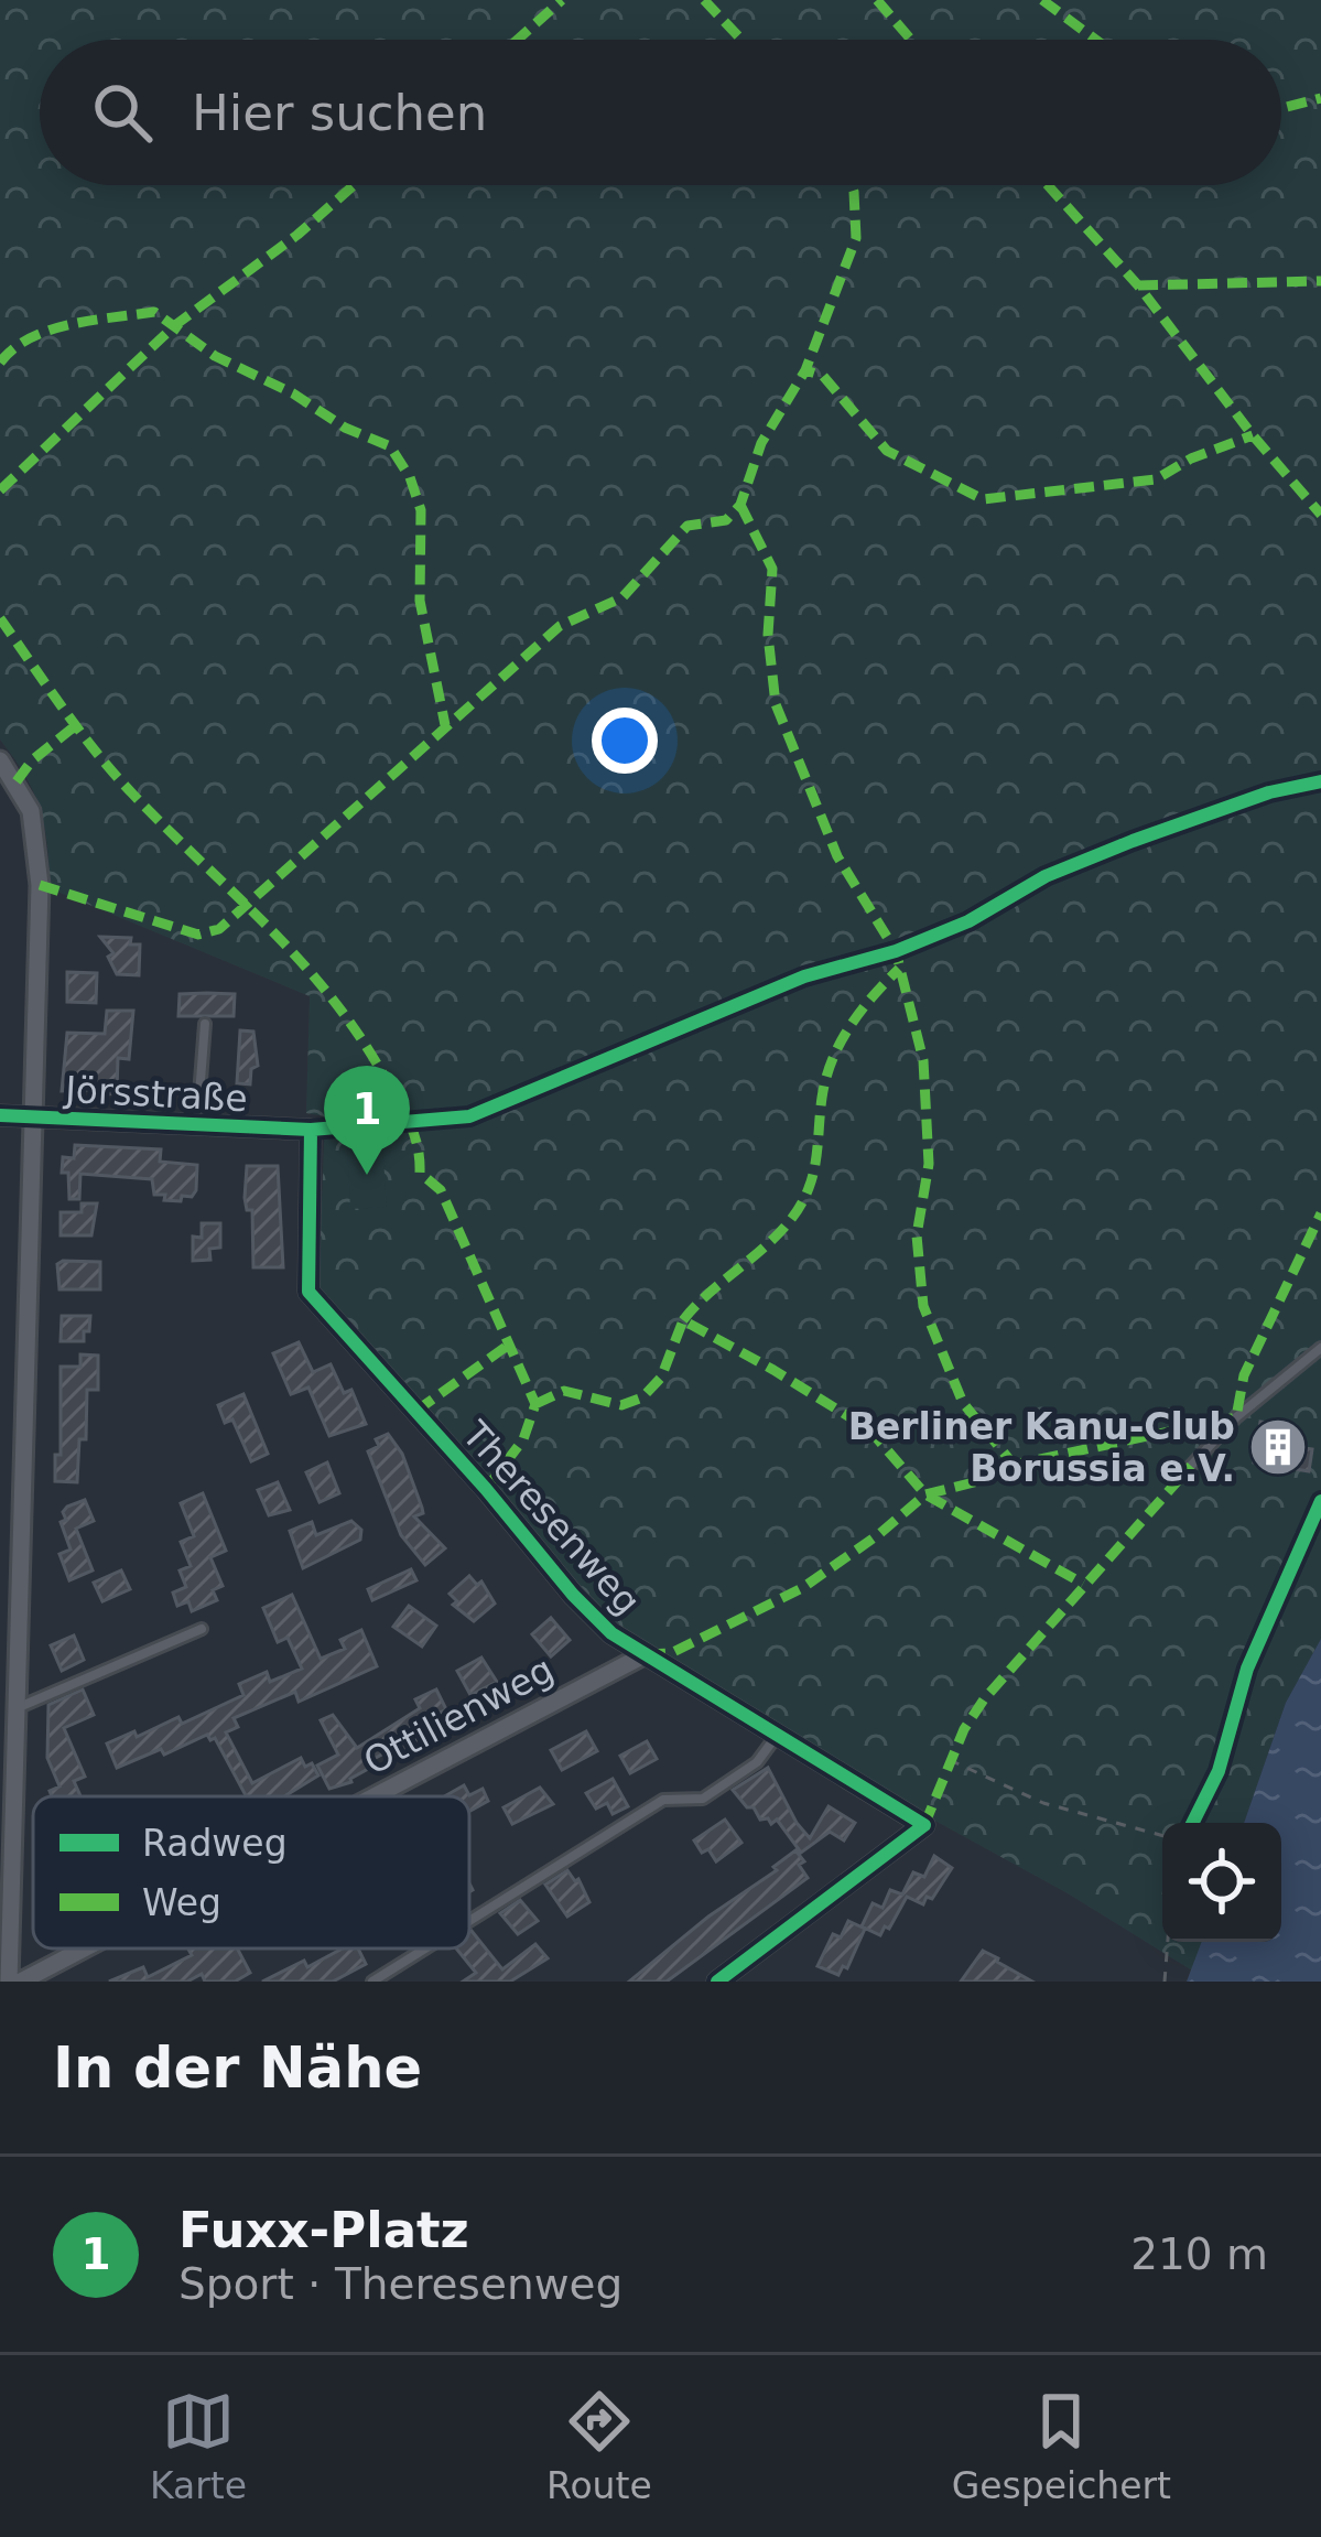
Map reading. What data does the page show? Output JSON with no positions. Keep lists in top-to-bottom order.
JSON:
{
  "streets": {
    "street": ["Jörsstraße", "Theresenweg", "Ottilienweg"]
  },
  "crossings": [
    ["Jörsstraße", "Theresenweg"],
    ["Theresenweg", "Ottilienweg"]
  ],
  "places": {
    "building": ["Berliner Kanu-Club Borussia e.V."]
  },
  "legend": ["Radweg", "Weg"],
  "page": {
    "search": "Hier suchen",
    "pins": "1",
    "heading": "In der Nähe",
    "list": [
      {
        "mark": "1",
        "name": "Fuxx-Platz",
        "note": "Sport · Theresenweg",
        "value": "210 m"
      }
    ],
    "nav": ["Karte", "Route", "Gespeichert"]
  }
}
